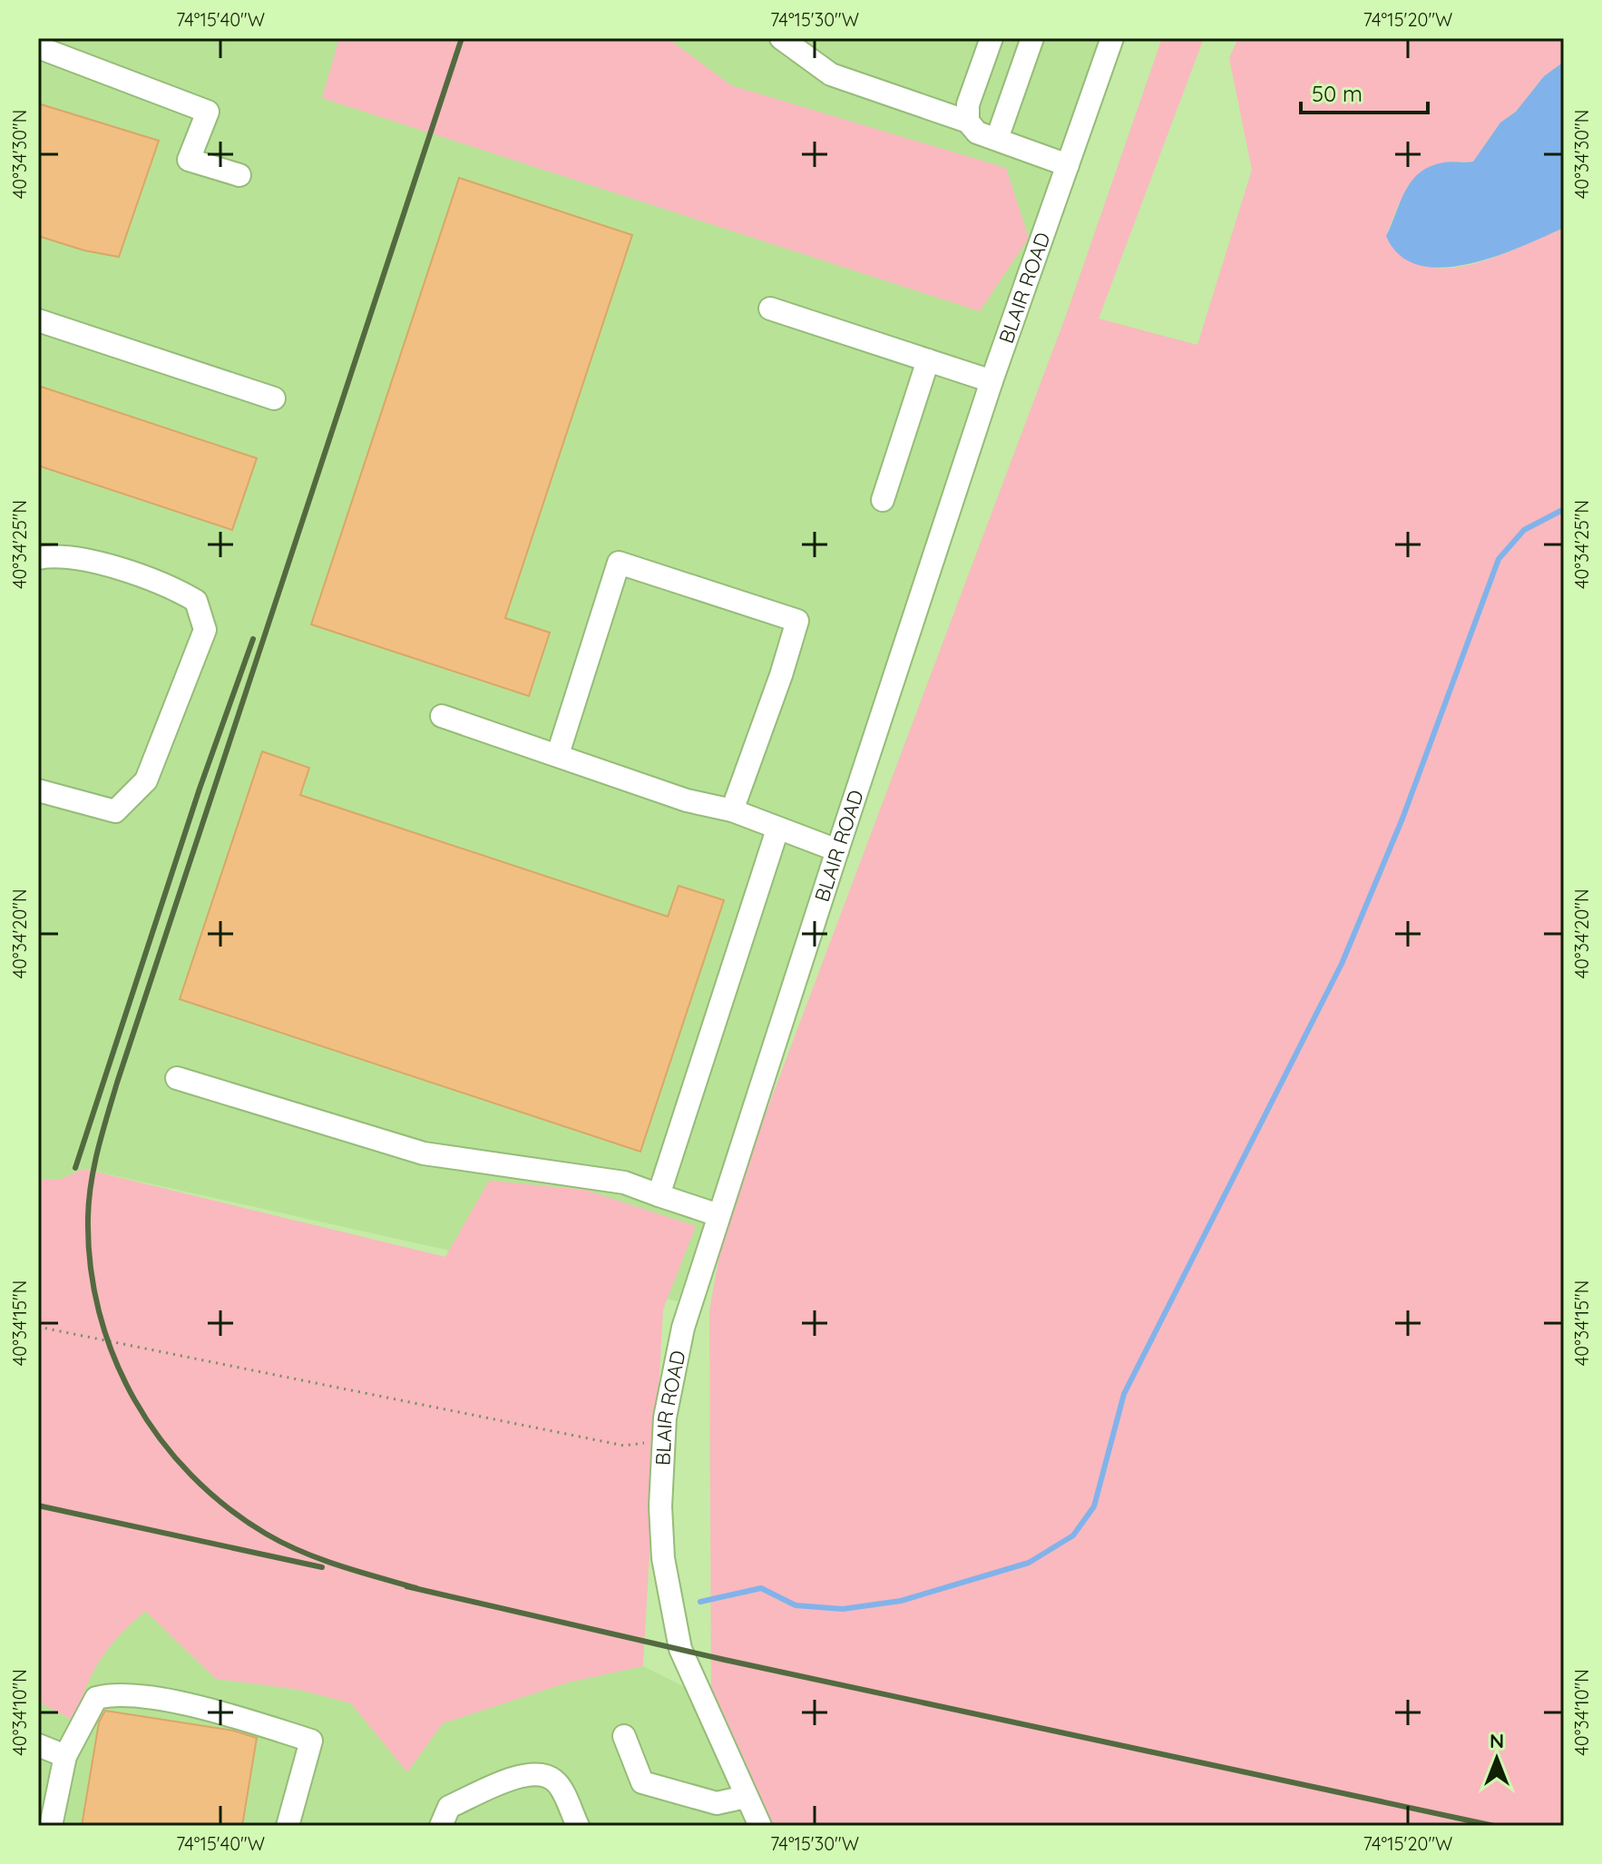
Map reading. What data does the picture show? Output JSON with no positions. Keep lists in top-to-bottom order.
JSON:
{
  "streets": {
    "street": ["BLAIR ROAD"]
  },
  "scale_bar": "50 m",
  "north": "top",
  "coordinates": [
    "74°15'40\"W",
    "74°15'30\"W",
    "74°15'20\"W",
    "40°34'30\"N",
    "40°34'25\"N",
    "40°34'20\"N",
    "40°34'15\"N",
    "40°34'10\"N"
  ]
}
